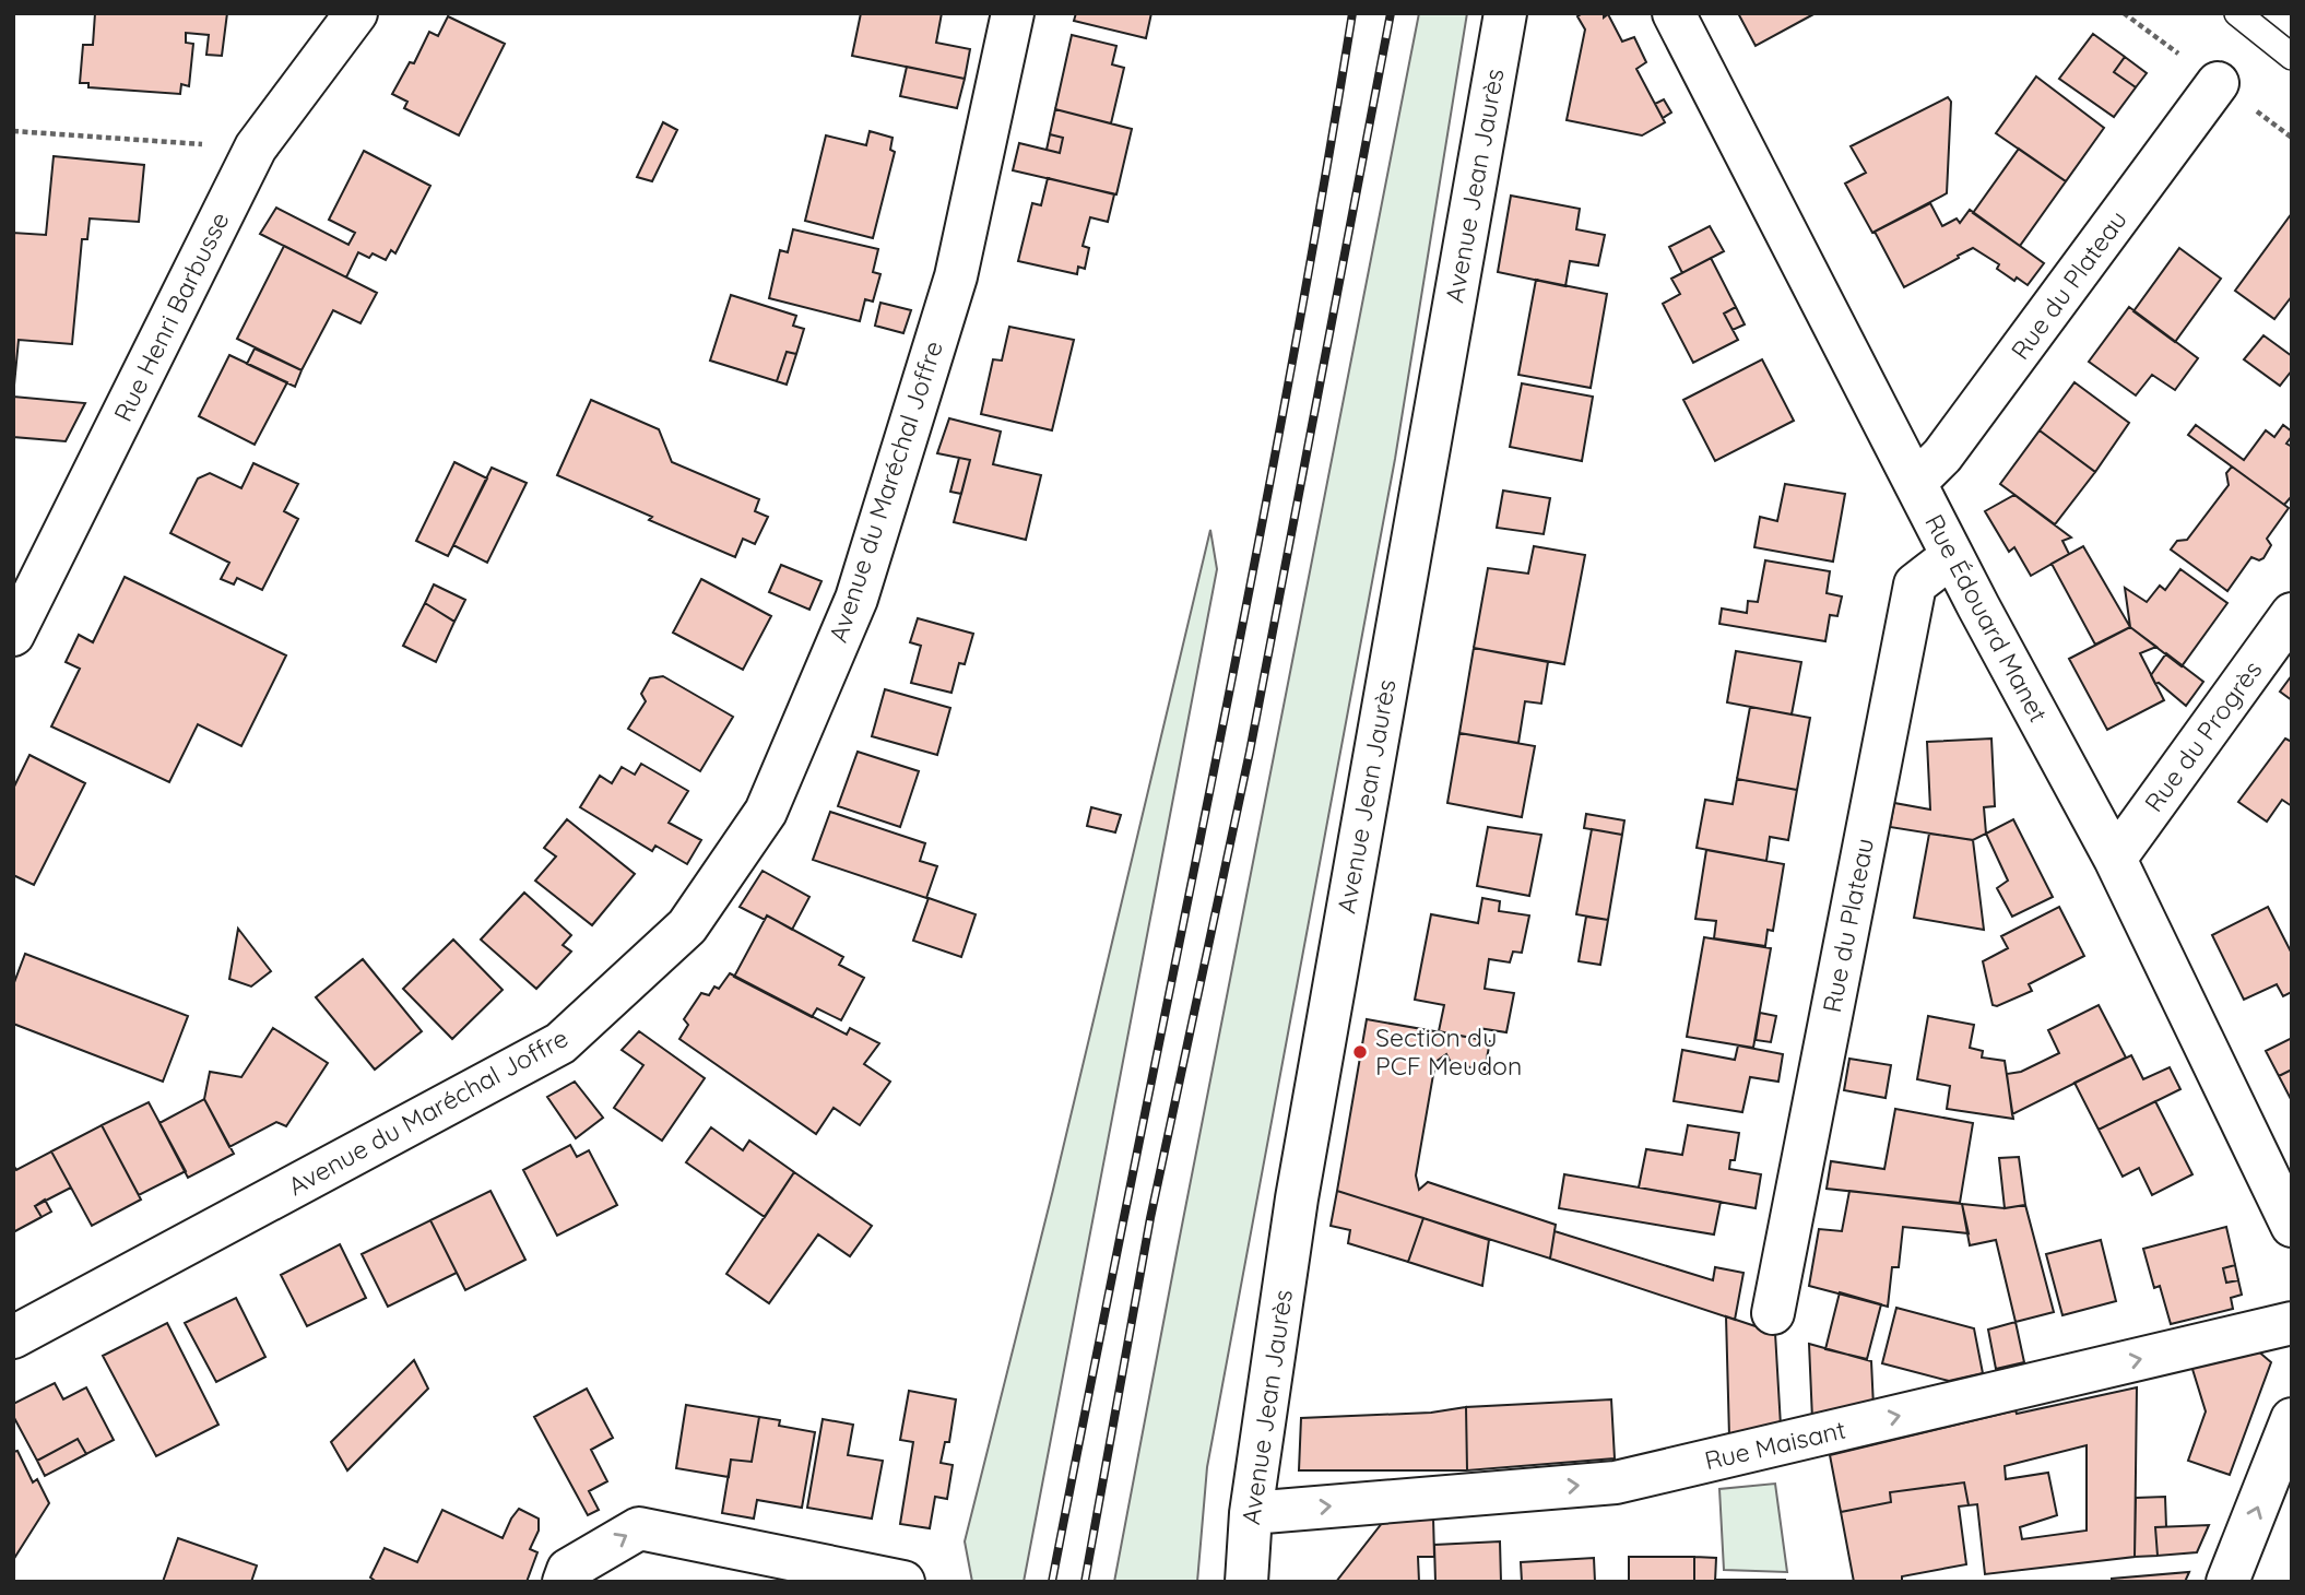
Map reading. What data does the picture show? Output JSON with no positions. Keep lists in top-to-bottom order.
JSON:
{
  "streets": {
    "street": [
      "Avenue Jean Jaurès",
      "Rue du Plateau",
      "Rue Henri Barbusse",
      "Avenue du Maréchal Joffre",
      "Rue Édouard Manet",
      "Rue du Progrès",
      "Rue Maisant"
    ]
  },
  "crossings": [
    ["Avenue Jean Jaurès", "Rue Maisant"],
    ["Rue du Plateau", "Rue Édouard Manet"],
    ["Rue Édouard Manet", "Rue du Progrès"]
  ],
  "one_way": ["Rue Maisant"],
  "places": ["Section du PCF Meudon"]
}
